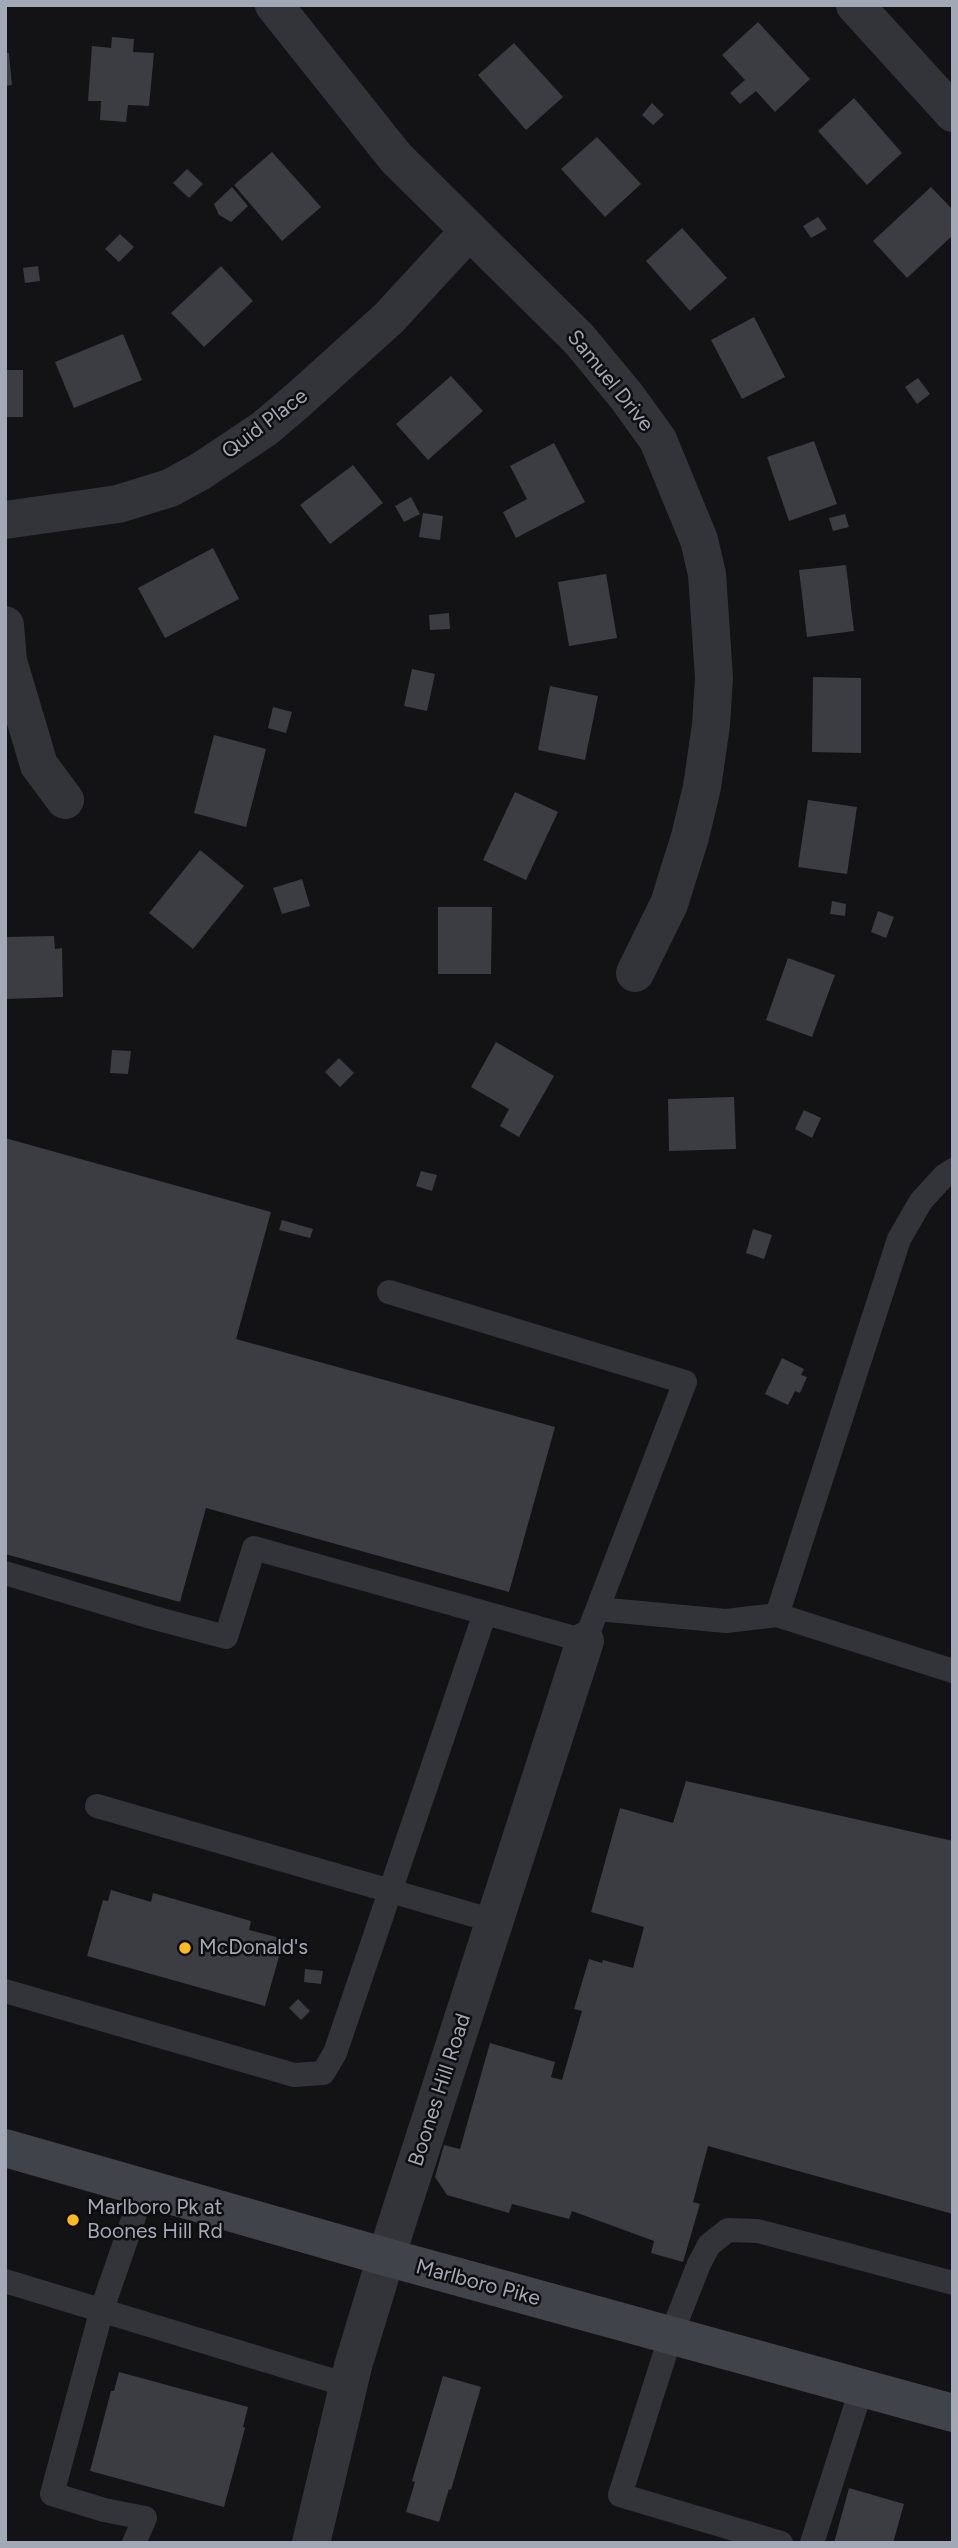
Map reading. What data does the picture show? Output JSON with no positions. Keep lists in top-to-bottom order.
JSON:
{
  "streets": {
    "main road": ["Marlboro Pike"],
    "street": ["Samuel Drive", "Quid Place", "Boones Hill Road"]
  },
  "crossings": [
    ["Samuel Drive", "Quid Place"],
    ["Boones Hill Road", "Marlboro Pike"]
  ],
  "places": ["McDonald's", "Marlboro Pk at Boones Hill Rd"]
}
